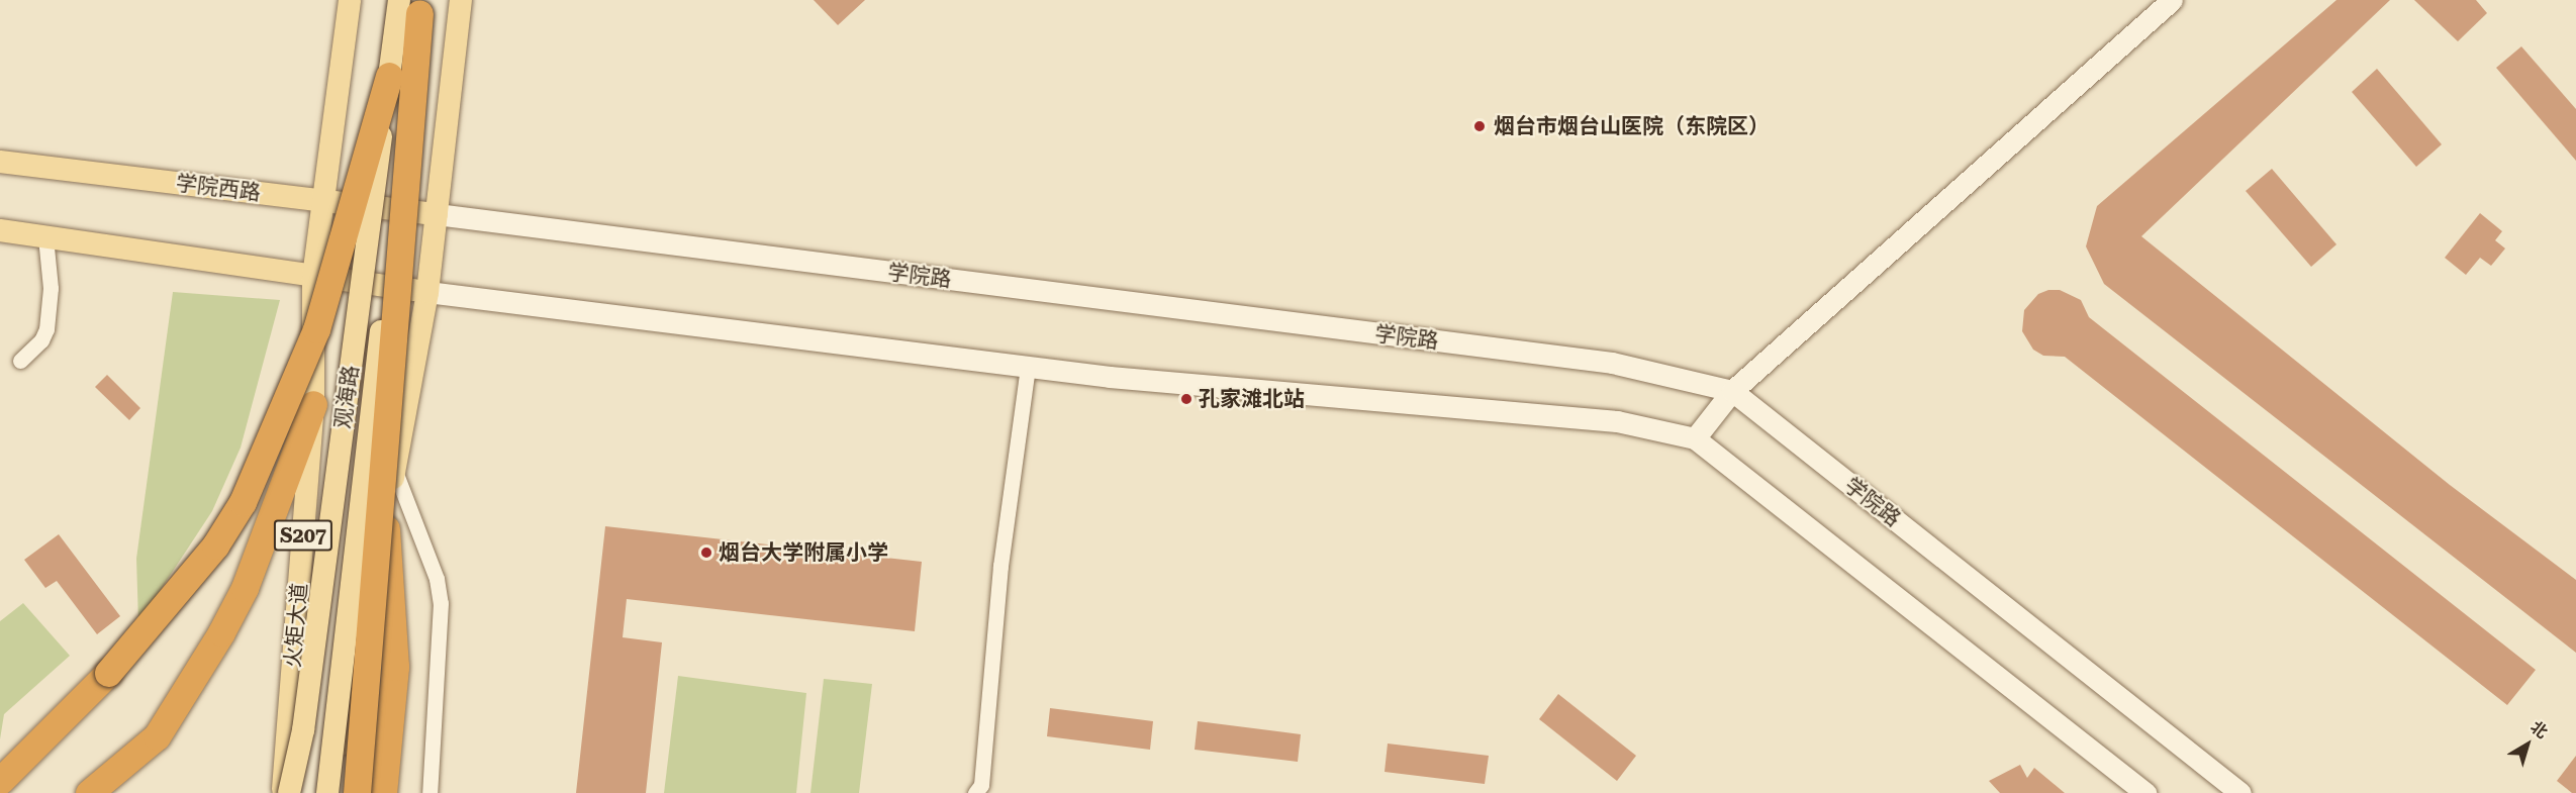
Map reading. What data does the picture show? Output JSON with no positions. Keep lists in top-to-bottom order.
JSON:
{
  "streets": {
    "main road": [
      "学院西路",
      "学院路",
      "观海路",
      "S207",
      "火矩大道"
    ]
  },
  "crossings": [
    ["学院西路", "学院路"],
    ["学院西路", "S207"],
    ["S207", "火矩大道"]
  ],
  "places": ["烟台市烟台山医院（东院区）", "孔家滩北站", "烟台大学附属小学"],
  "north": "top right"
}
